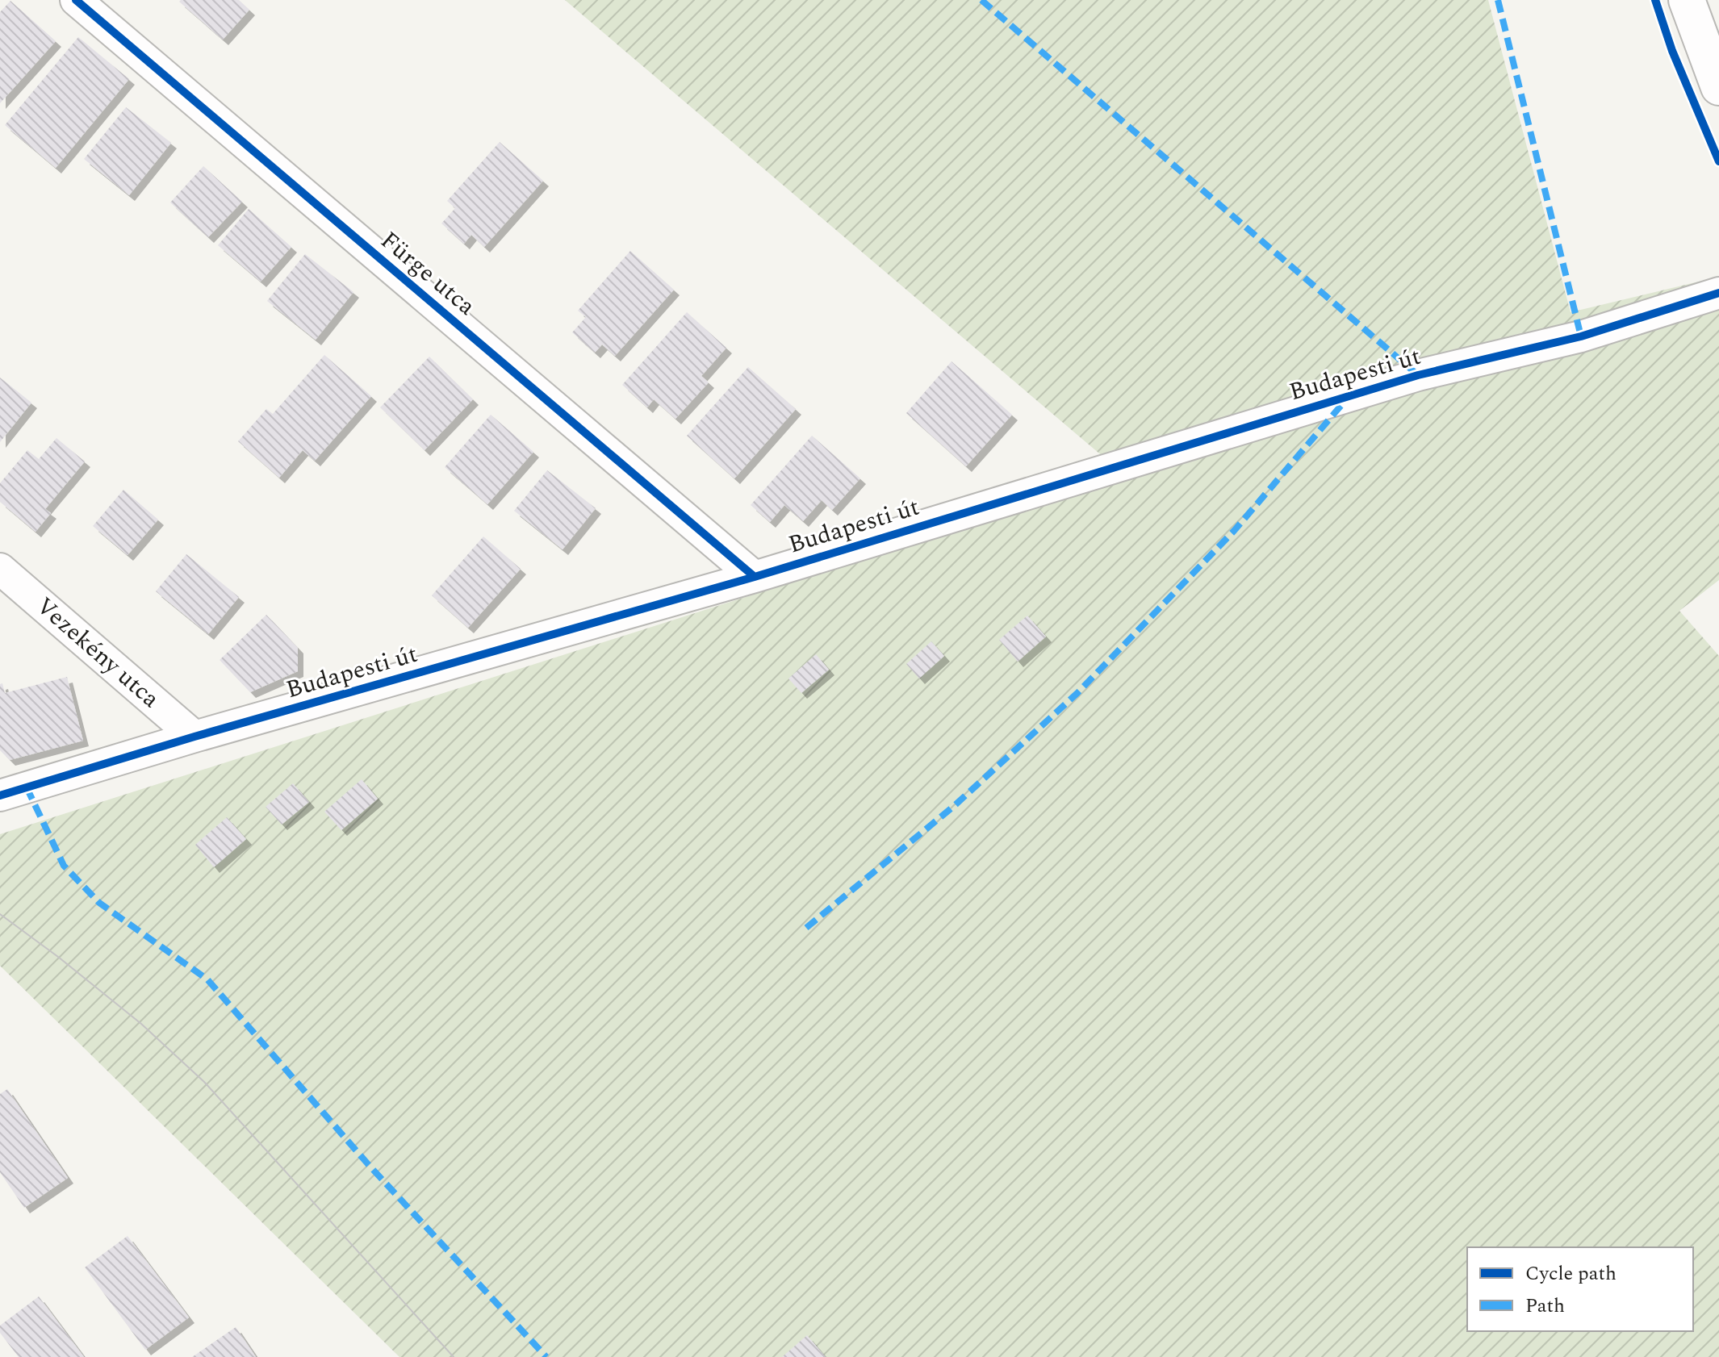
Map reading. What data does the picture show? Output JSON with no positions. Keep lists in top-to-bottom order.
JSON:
{
  "streets": {
    "street": ["Fürge utca", "Budapesti út", "Vezekény utca"]
  },
  "crossings": [
    ["Fürge utca", "Budapesti út"],
    ["Budapesti út", "Vezekény utca"]
  ],
  "legend": ["Cycle path", "Path"]
}
